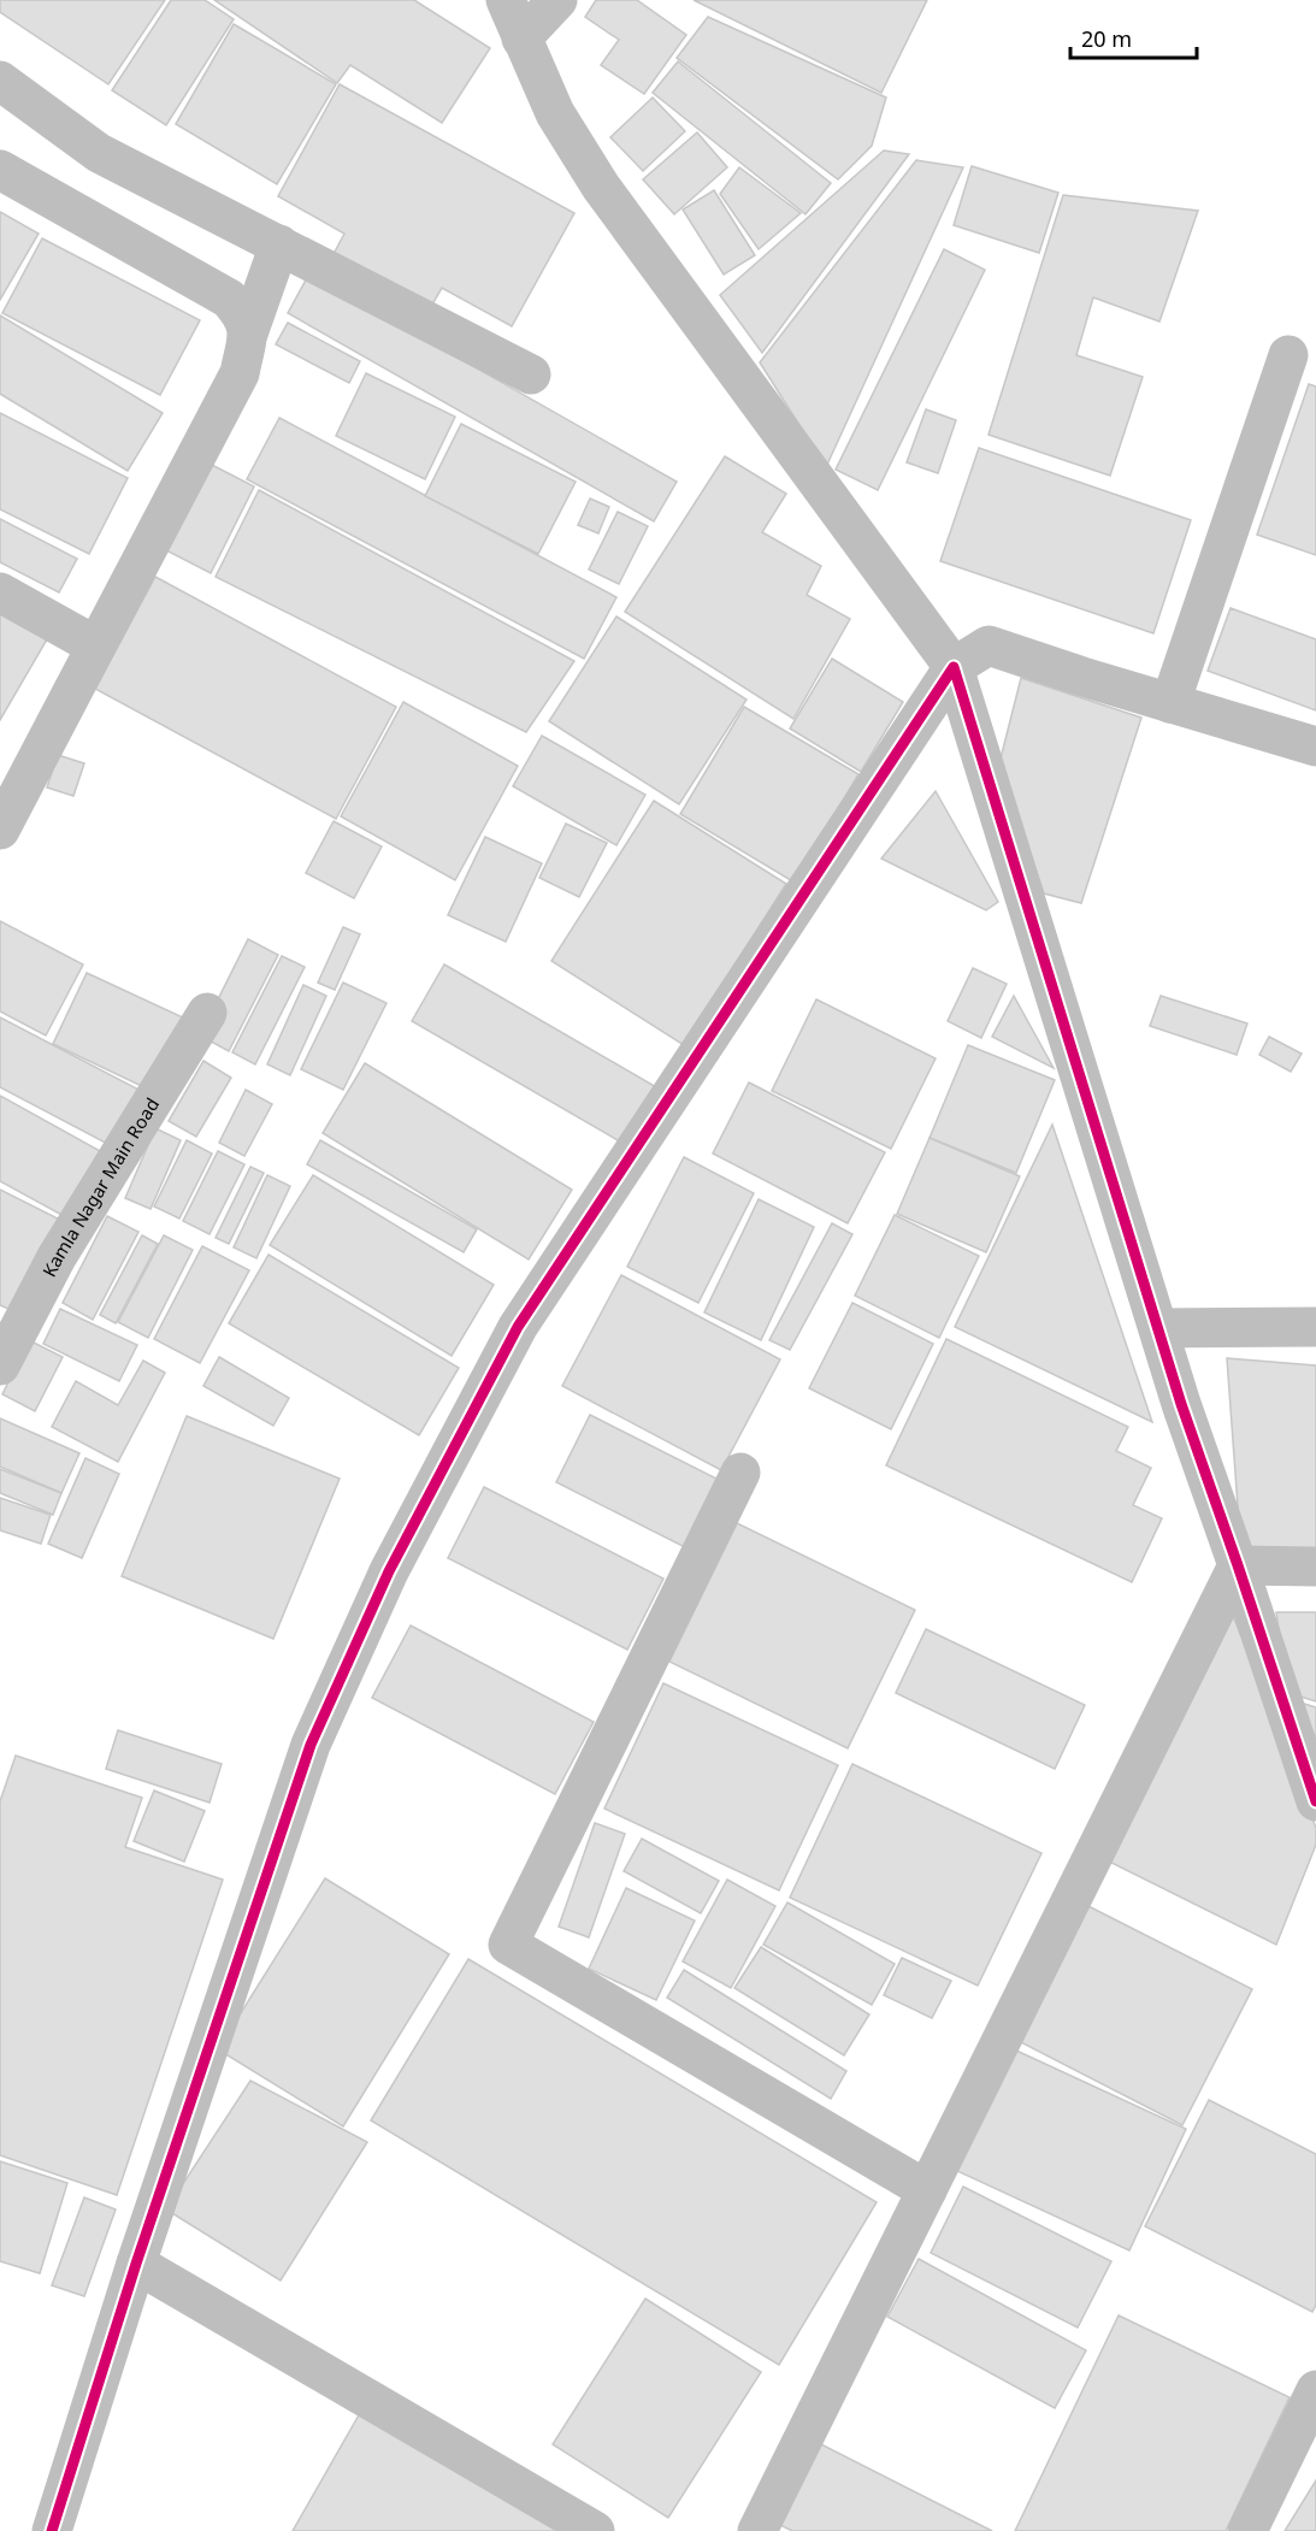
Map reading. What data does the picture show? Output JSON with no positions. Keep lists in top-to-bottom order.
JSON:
{
  "streets": {
    "street": ["Kamla Nagar Main Road"]
  },
  "scale_bar": "20 m"
}
